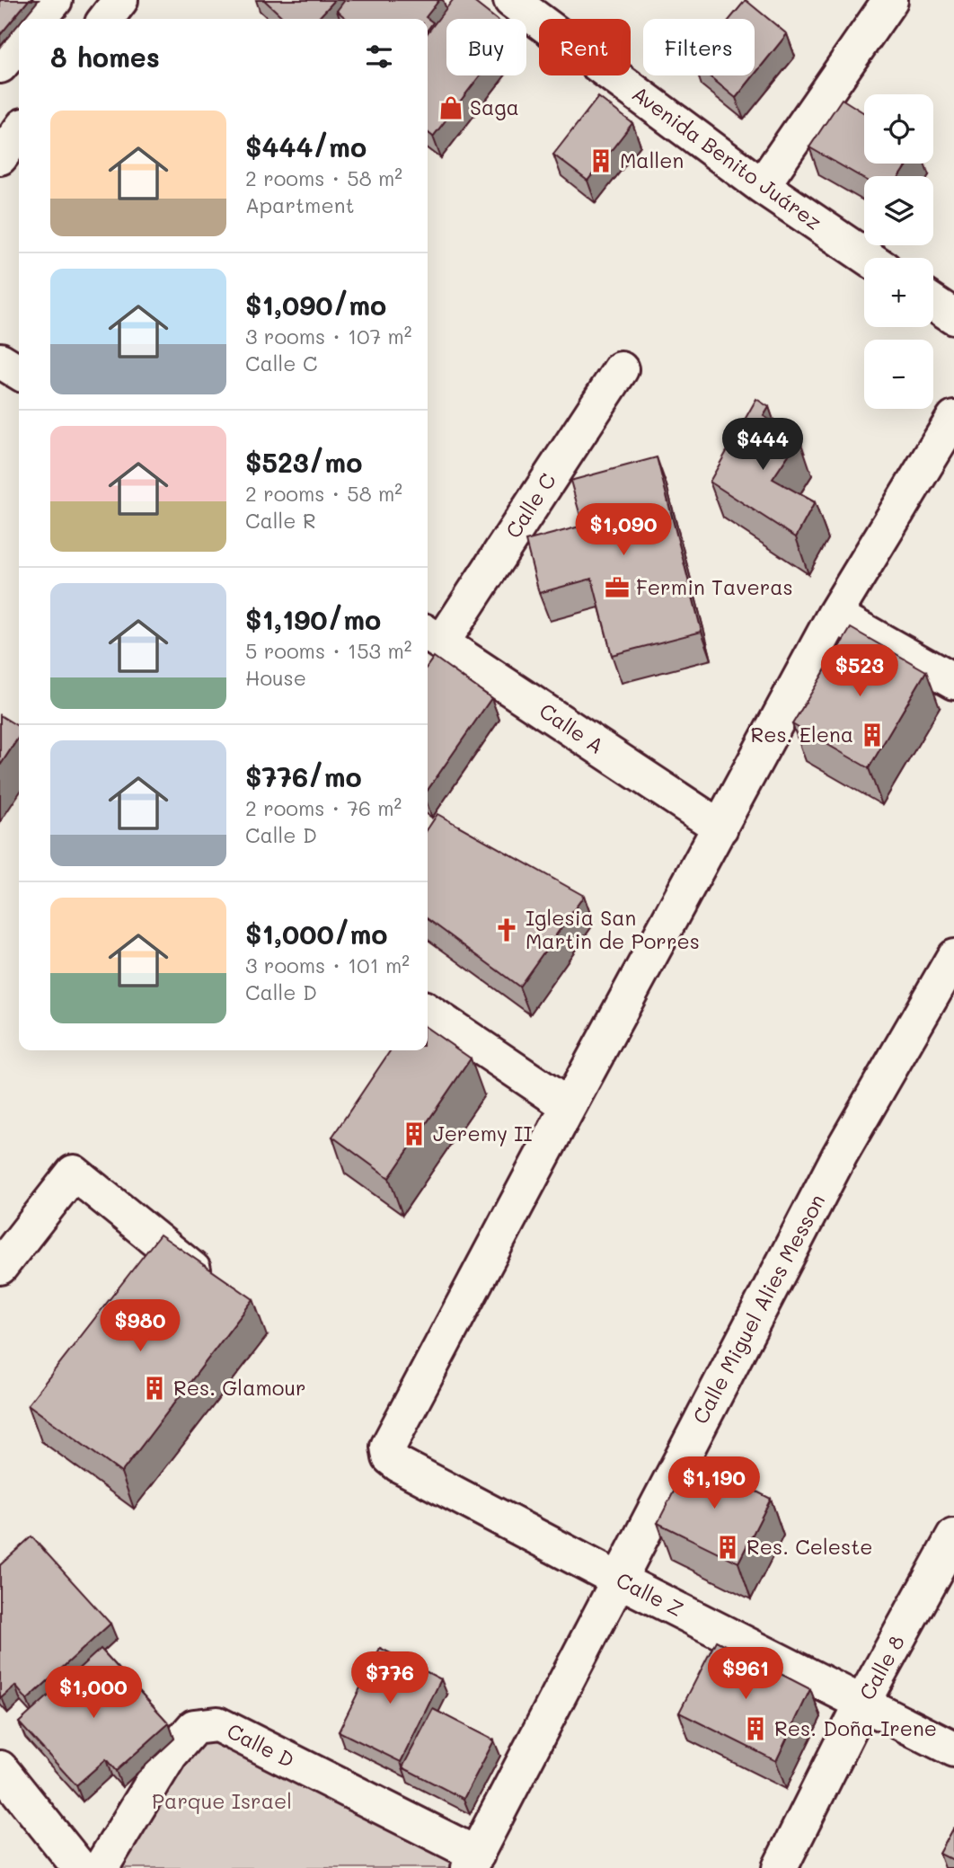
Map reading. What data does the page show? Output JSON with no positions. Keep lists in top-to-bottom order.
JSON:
{
  "streets": {
    "street": [
      "Avenida Benito Juárez",
      "Calle C",
      "Calle A",
      "Calle Miguel Alies Messon",
      "Calle Z",
      "Calle 8",
      "Calle D"
    ]
  },
  "crossings": [
    ["Calle C", "Calle A"],
    ["Calle Miguel Alies Messon", "Calle Z"],
    ["Calle Miguel Alies Messon", "Calle D"],
    ["Calle Z", "Calle 8"]
  ],
  "parks": ["Parque Israel"],
  "places": {
    "shop": ["Saga"],
    "building": [
      "Mallen",
      "Res. Elena",
      "Jeremy II",
      "Res. Glamour",
      "Res. Celeste",
      "Res. Doña Irene"
    ],
    "office": ["Fermin Taveras"],
    "church": ["Iglesia San Martin de Porres"]
  },
  "page": {
    "chip": ["Buy", "Rent", "Filters"],
    "heading": "8 homes",
    "map_buttons": ["+", "−"],
    "list": [
      {
        "name": "$444/mo",
        "note": "2 rooms · 58 m² · Apartment"
      },
      {
        "name": "$1,090/mo",
        "note": "3 rooms · 107 m² · Calle C"
      },
      {
        "name": "$523/mo",
        "note": "2 rooms · 58 m² · Calle R"
      },
      {
        "name": "$1,190/mo",
        "note": "5 rooms · 153 m² · House"
      },
      {
        "name": "$776/mo",
        "note": "2 rooms · 76 m² · Calle D"
      },
      {
        "name": "$1,000/mo",
        "note": "3 rooms · 101 m² · Calle D"
      }
    ],
    "price": [
      "$444",
      "$1,090",
      "$523",
      "$980",
      "$1,190",
      "$961",
      "$776",
      "$1,000"
    ]
  }
}
